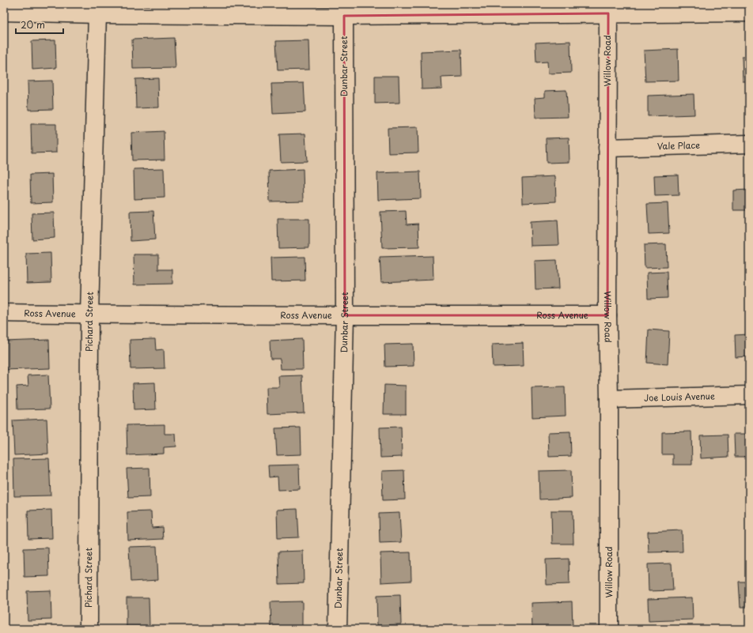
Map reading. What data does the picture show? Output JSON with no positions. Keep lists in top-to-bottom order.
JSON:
{
  "streets": {
    "street": [
      "Willow Road",
      "Dunbar Street",
      "Vale Place",
      "Ross Avenue",
      "Pichard Street",
      "Joe Louis Avenue"
    ]
  },
  "crossings": [
    ["Willow Road", "Vale Place"],
    ["Willow Road", "Ross Avenue"],
    ["Willow Road", "Joe Louis Avenue"],
    ["Dunbar Street", "Ross Avenue"],
    ["Ross Avenue", "Pichard Street"]
  ],
  "scale_bar": "20 m"
}
